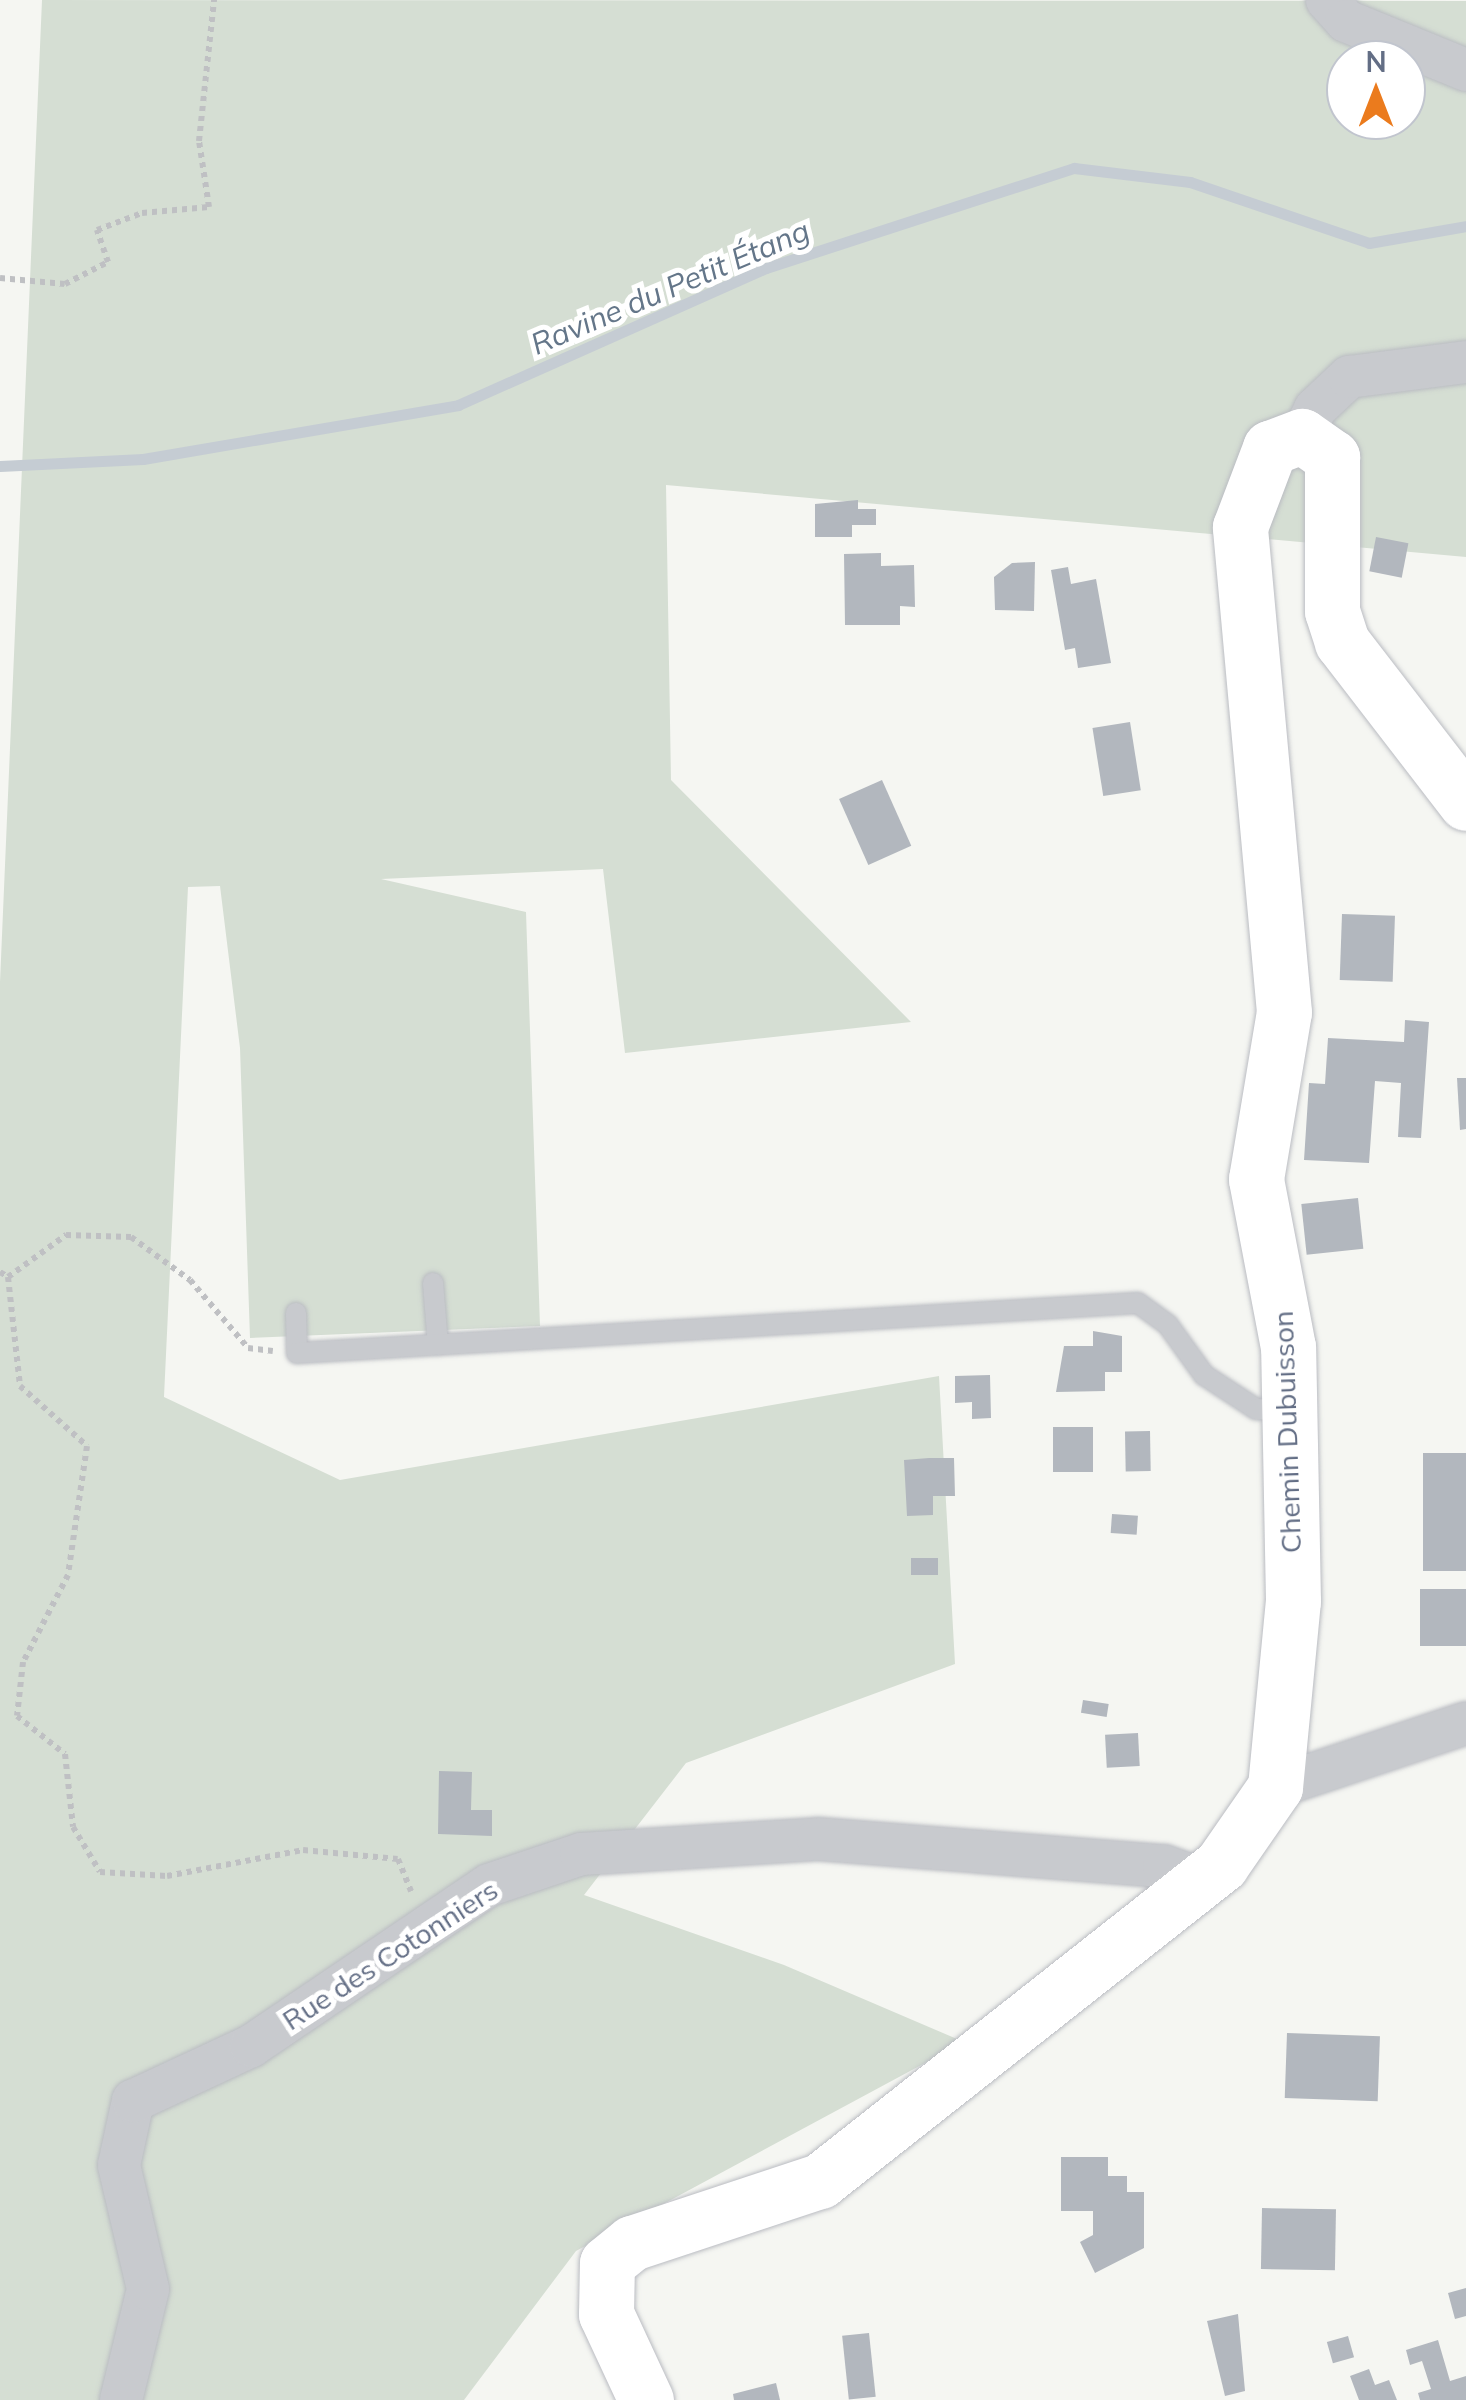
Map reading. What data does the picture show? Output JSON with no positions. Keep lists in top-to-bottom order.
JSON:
{
  "streets": {
    "main road": ["Chemin Dubuisson"],
    "street": ["Rue des Cotonniers"]
  },
  "water": ["Ravine du Petit Étang"],
  "north": "top"
}
